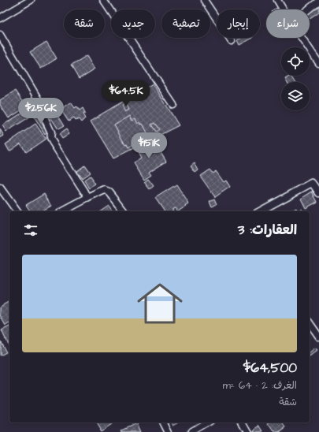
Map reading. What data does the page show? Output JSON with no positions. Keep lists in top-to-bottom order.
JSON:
{
  "page": {
    "chip": [
      "شراء",
      "إيجار",
      "تصفية",
      "جديد",
      "شقة"
    ],
    "price": ["$64.5K", "$256K", "$151K"],
    "heading": "العقارات: 3",
    "list": [
      {
        "name": "$64,500",
        "note": "الغرف: 2 · 64 m² · شقة"
      }
    ]
  }
}
